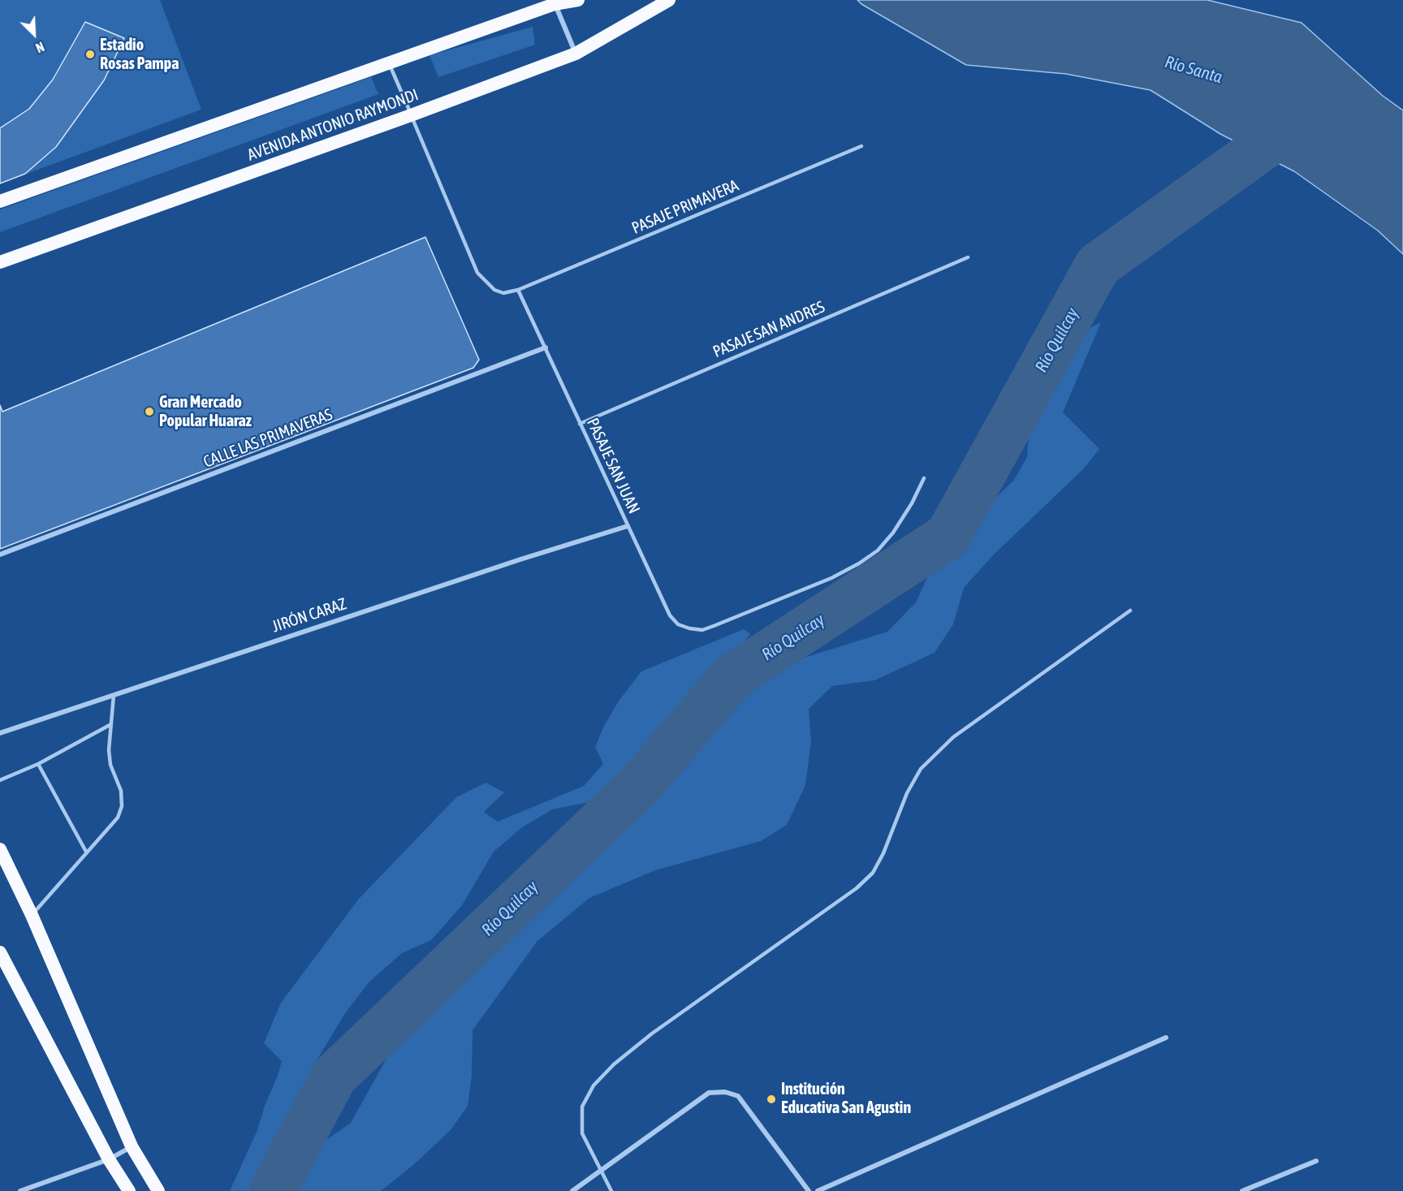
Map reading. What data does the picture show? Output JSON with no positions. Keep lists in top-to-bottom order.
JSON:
{
  "streets": {
    "highway": ["AVENIDA ANTONIO RAYMONDI"],
    "street": ["CALLE LAS PRIMAVERAS", "JIRÓN CARAZ"],
    "lane": ["PASAJE PRIMAVERA", "PASAJE SAN ANDRES", "PASAJE SAN JUAN"]
  },
  "crossings": [
    ["PASAJE PRIMAVERA", "PASAJE SAN JUAN"],
    ["PASAJE SAN ANDRES", "PASAJE SAN JUAN"],
    ["CALLE LAS PRIMAVERAS", "PASAJE SAN JUAN"],
    ["PASAJE SAN JUAN", "JIRÓN CARAZ"]
  ],
  "water": ["Río Santa", "Río Quilcay"],
  "places": ["Estadio Rosas Pampa", "Gran Mercado Popular Huaraz", "Institución Educativa San Agustin"],
  "north": "bottom right"
}
